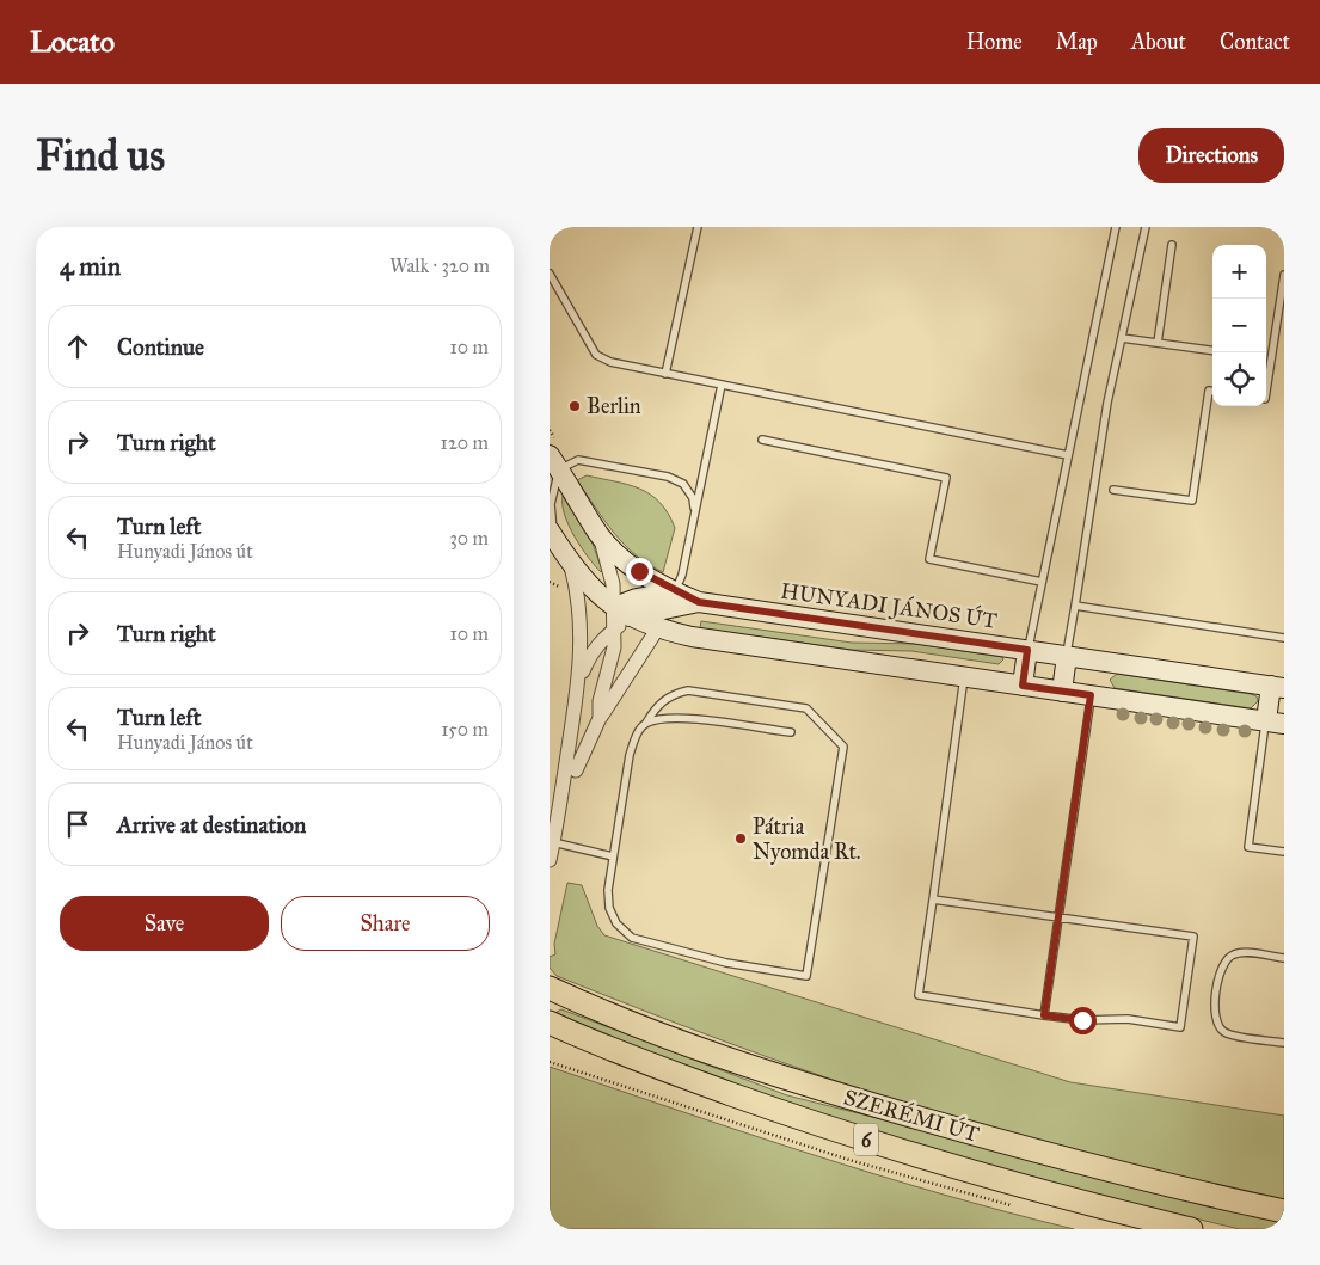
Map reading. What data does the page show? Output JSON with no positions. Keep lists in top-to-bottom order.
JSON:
{
  "streets": {
    "main road": ["HUNYADI JÁNOS ÚT", "SZERÉMI ÚT", "6"]
  },
  "places": ["Berlin", "Pátria Nyomda Rt."],
  "page": {
    "header": "Locato",
    "nav": [
      "Home",
      "Map",
      "About",
      "Contact"
    ],
    "buttons": [
      "Directions",
      ["Save", "Share"]
    ],
    "title": "Find us",
    "heading": ["4 min", "Walk · 320 m"],
    "map_buttons": ["+", "−"],
    "list": [
      ["Continue", "10 m"],
      ["Turn right", "120 m"],
      ["Turn left", "Hunyadi János út", "30 m"],
      ["Turn right", "10 m"],
      ["Turn left", "Hunyadi János út", "150 m"],
      "Arrive at destination"
    ]
  }
}
